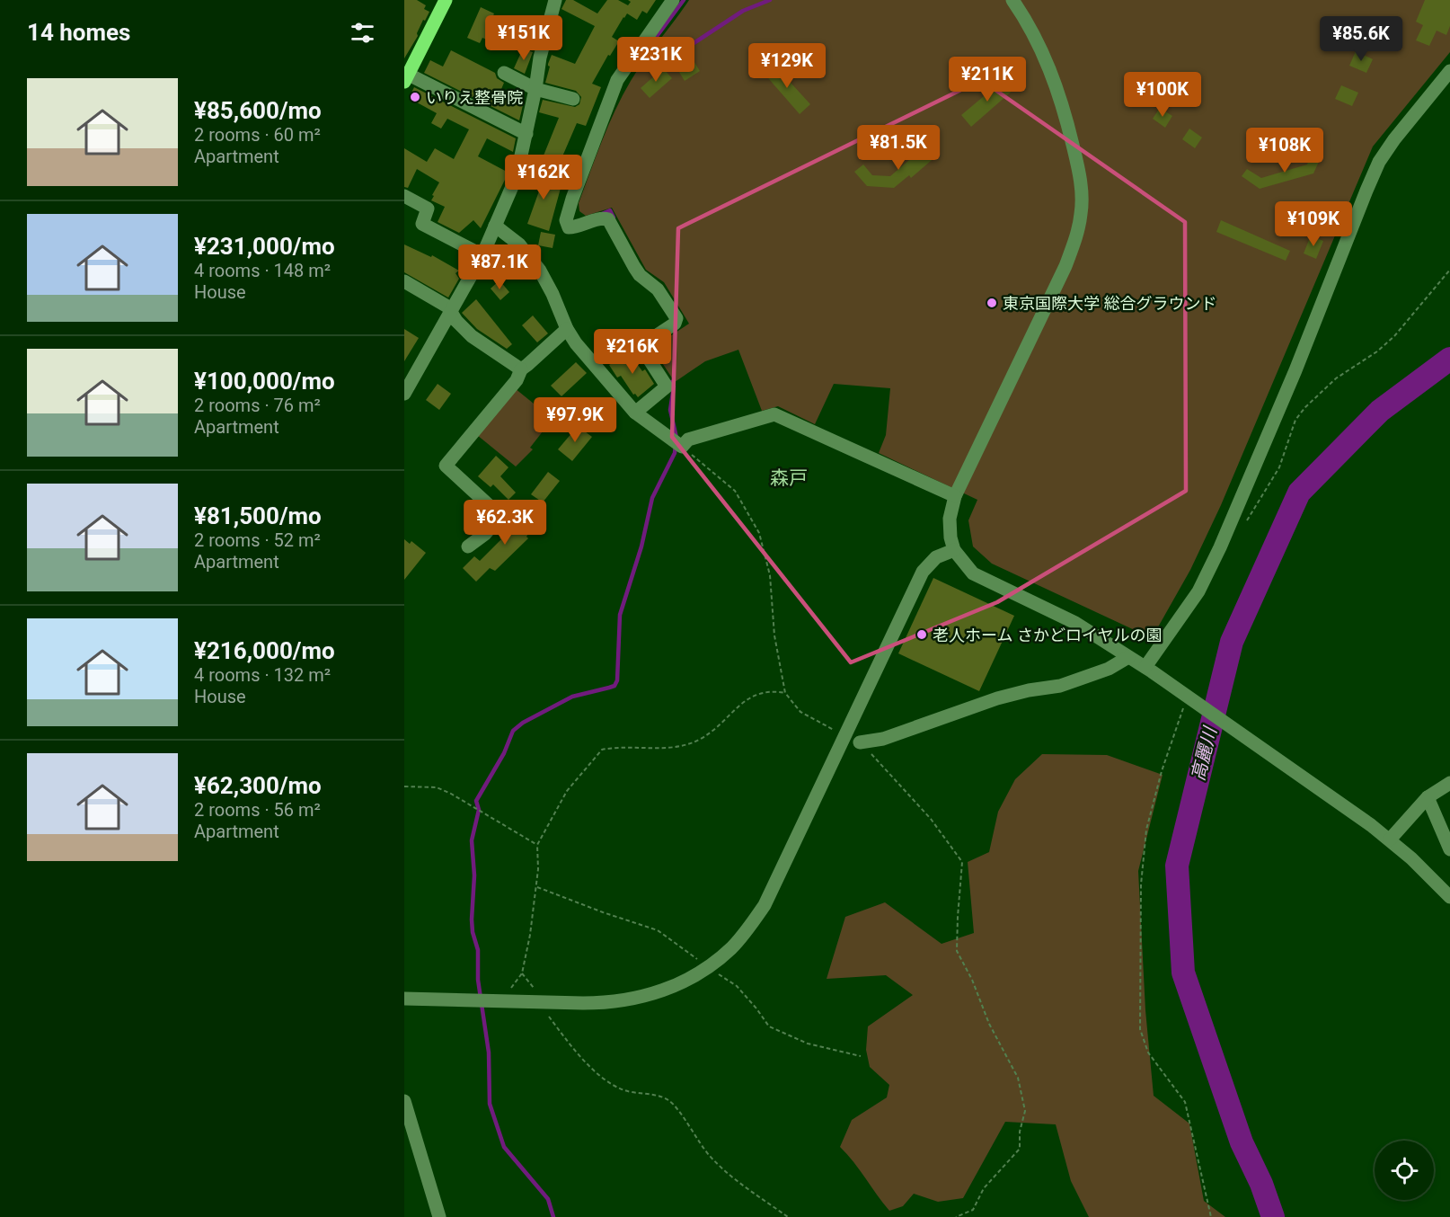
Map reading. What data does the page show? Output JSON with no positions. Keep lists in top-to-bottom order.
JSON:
{
  "districts": ["森戸"],
  "water": ["高麗川"],
  "places": ["いりえ整骨院", "東京国際大学 総合グラウンド", "老人ホーム さかどロイヤルの園"],
  "page": {
    "heading": "14 homes",
    "price": [
      "¥151K",
      "¥85.6K",
      "¥231K",
      "¥129K",
      "¥211K",
      "¥100K",
      "¥81.5K",
      "¥108K",
      "¥162K",
      "¥109K",
      "¥87.1K",
      "¥216K",
      "¥97.9K",
      "¥62.3K"
    ],
    "list": [
      {
        "name": "¥85,600/mo",
        "note": "2 rooms · 60 m² · Apartment"
      },
      {
        "name": "¥231,000/mo",
        "note": "4 rooms · 148 m² · House"
      },
      {
        "name": "¥100,000/mo",
        "note": "2 rooms · 76 m² · Apartment"
      },
      {
        "name": "¥81,500/mo",
        "note": "2 rooms · 52 m² · Apartment"
      },
      {
        "name": "¥216,000/mo",
        "note": "4 rooms · 132 m² · House"
      },
      {
        "name": "¥62,300/mo",
        "note": "2 rooms · 56 m² · Apartment"
      }
    ]
  }
}
